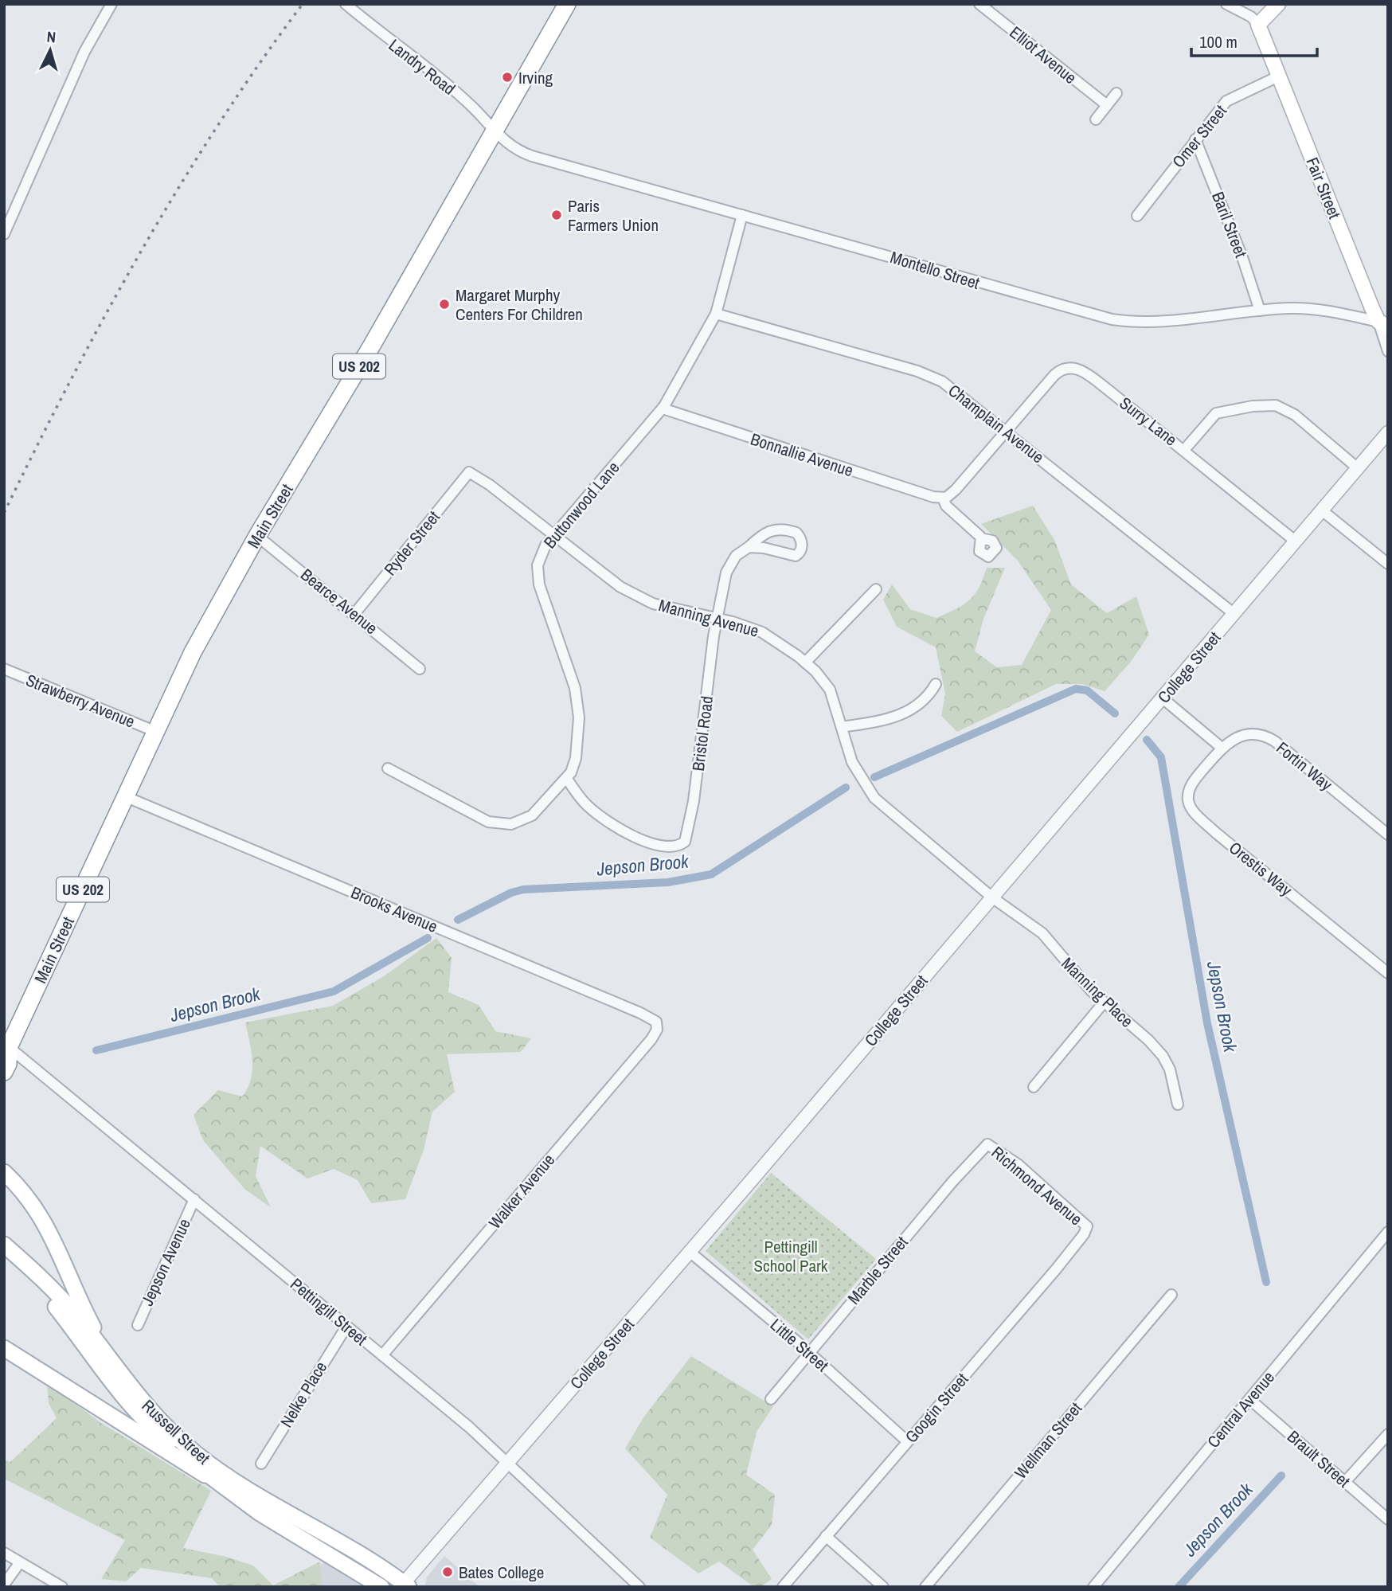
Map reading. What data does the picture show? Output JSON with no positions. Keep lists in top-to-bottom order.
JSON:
{
  "streets": {
    "highway": ["US 202", "Main Street"],
    "main road": ["Fair Street", "Russell Street"],
    "street": [
      "Elliot Avenue",
      "Landry Road",
      "Omer Street",
      "Baril Street",
      "Montello Street",
      "Surry Lane",
      "Champlain Avenue",
      "Bonnallie Avenue",
      "Buttonwood Lane",
      "Ryder Street",
      "Bearce Avenue",
      "Manning Avenue",
      "College Street",
      "Strawberry Avenue",
      "Bristol Road",
      "Fortin Way",
      "Orestis Way",
      "Brooks Avenue",
      "Manning Place",
      "Richmond Avenue",
      "Walker Avenue",
      "Jepson Avenue",
      "Marble Street",
      "Pettingill Street",
      "Little Street",
      "Nelke Place",
      "Googin Street",
      "Central Avenue",
      "Wellman Street",
      "Brault Street"
    ]
  },
  "crossings": [
    ["Landry Road", "Montello Street"],
    ["Landry Road", "Main Street"],
    ["Omer Street", "Fair Street"],
    ["Omer Street", "Baril Street"],
    ["Fair Street", "Montello Street"],
    ["Baril Street", "Montello Street"],
    ["Montello Street", "Buttonwood Lane"],
    ["Montello Street", "Main Street"],
    ["Surry Lane", "Champlain Avenue"],
    ["Surry Lane", "College Street"],
    ["Champlain Avenue", "Buttonwood Lane"],
    ["Champlain Avenue", "College Street"],
    ["Bonnallie Avenue", "Buttonwood Lane"],
    ["Buttonwood Lane", "Manning Avenue"],
    ["Buttonwood Lane", "Bristol Road"],
    ["Main Street", "Bearce Avenue"],
    ["Main Street", "Strawberry Avenue"],
    ["Main Street", "Brooks Avenue"],
    ["Main Street", "Pettingill Street"],
    ["Ryder Street", "Bearce Avenue"],
    ["Ryder Street", "Manning Avenue"],
    ["Manning Avenue", "College Street"],
    ["Manning Avenue", "Bristol Road"],
    ["Manning Avenue", "Manning Place"],
    ["College Street", "Manning Place"],
    ["College Street", "Pettingill Street"],
    ["College Street", "Little Street"],
    ["College Street", "Russell Street"],
    ["Fortin Way", "Orestis Way"],
    ["Brooks Avenue", "Walker Avenue"],
    ["Richmond Avenue", "Marble Street"],
    ["Richmond Avenue", "Googin Street"],
    ["Walker Avenue", "Pettingill Street"],
    ["Jepson Avenue", "Pettingill Street"],
    ["Marble Street", "Little Street"],
    ["Pettingill Street", "Nelke Place"],
    ["Little Street", "Googin Street"],
    ["Central Avenue", "Brault Street"]
  ],
  "water": ["Jepson Brook"],
  "parks": ["Pettingill School Park"],
  "places": [
    "Irving",
    "Paris Farmers Union",
    "Margaret Murphy Centers For Children",
    "Bates College"
  ],
  "scale_bar": "100 m",
  "north": "top"
}
